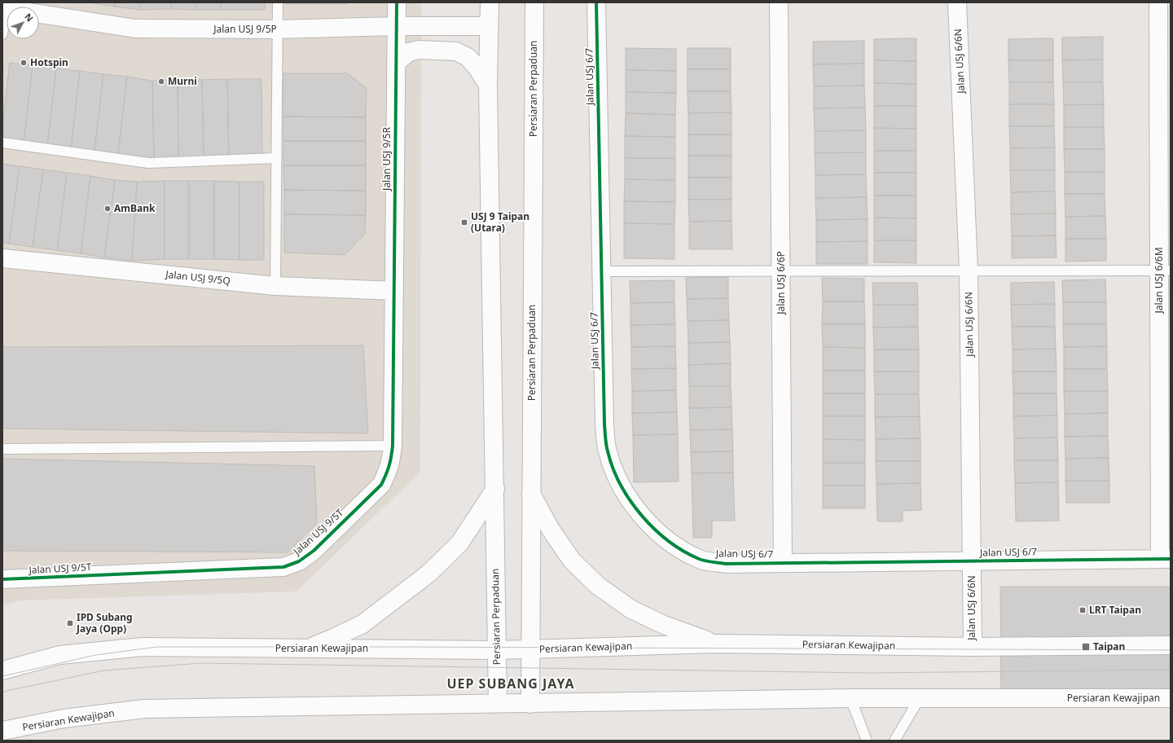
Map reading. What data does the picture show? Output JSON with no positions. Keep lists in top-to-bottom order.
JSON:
{
  "streets": {
    "street": [
      "Jalan USJ 9/5P",
      "Jalan USJ 6/6N",
      "Jalan USJ 6/7",
      "Persiaran Perpaduan",
      "Jalan USJ 9/5R",
      "Jalan USJ 9/5Q",
      "Jalan USJ 6/6M",
      "Jalan USJ 6/6P",
      "Jalan USJ 9/5T",
      "Persiaran Kewajipan"
    ]
  },
  "crossings": [
    ["Jalan USJ 9/5P", "Persiaran Perpaduan"],
    ["Jalan USJ 9/5P", "Jalan USJ 9/5R"],
    ["Jalan USJ 6/6N", "Jalan USJ 6/7"],
    ["Jalan USJ 6/6N", "Persiaran Kewajipan"],
    ["Jalan USJ 6/7", "Jalan USJ 6/6M"],
    ["Jalan USJ 6/7", "Jalan USJ 6/6P"],
    ["Persiaran Perpaduan", "Persiaran Kewajipan"],
    ["Jalan USJ 9/5R", "Jalan USJ 9/5Q"],
    ["Jalan USJ 9/5R", "Jalan USJ 9/5T"],
    ["Jalan USJ 9/5Q", "Jalan USJ 9/5T"]
  ],
  "districts": ["UEP SUBANG JAYA"],
  "places": {
    "other": ["Hotspin", "Murni", "AmBank"],
    "transit": [
      "USJ 9 Taipan (Utara)",
      "LRT Taipan",
      "IPD Subang Jaya (Opp)",
      "Taipan"
    ]
  },
  "north": "top right"
}
